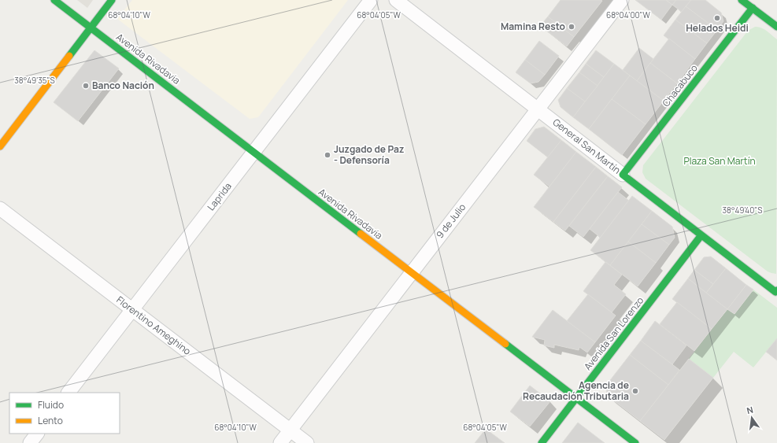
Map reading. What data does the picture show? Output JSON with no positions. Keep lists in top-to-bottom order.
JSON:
{
  "streets": {
    "main road": [
      "Avenida Rivadavia",
      "Chacabuco",
      "General San Martín",
      "Avenida San Lorenzo"
    ],
    "street": ["Laprida", "9 de Julio", "Florentino Ameghino"]
  },
  "crossings": [
    ["Avenida Rivadavia", "Laprida"],
    ["Avenida Rivadavia", "9 de Julio"],
    ["Avenida Rivadavia", "Avenida San Lorenzo"],
    ["Chacabuco", "General San Martín"],
    ["General San Martín", "9 de Julio"],
    ["General San Martín", "Avenida San Lorenzo"],
    ["Laprida", "Florentino Ameghino"],
    ["9 de Julio", "Florentino Ameghino"]
  ],
  "parks": ["Plaza San Martín"],
  "places": [
    "Helados Heidi",
    "Mamina Resto",
    "Banco Nación",
    "Juzgado de Paz - Defensoría",
    "Agencia de Recaudación Tributaria"
  ],
  "legend": ["Fluido", "Lento"],
  "north": "top",
  "coordinates": [
    "68°04'10\"W",
    "68°04'05\"W",
    "68°04'00\"W",
    "38°49'35\"S",
    "38°49'40\"S"
  ]
}
